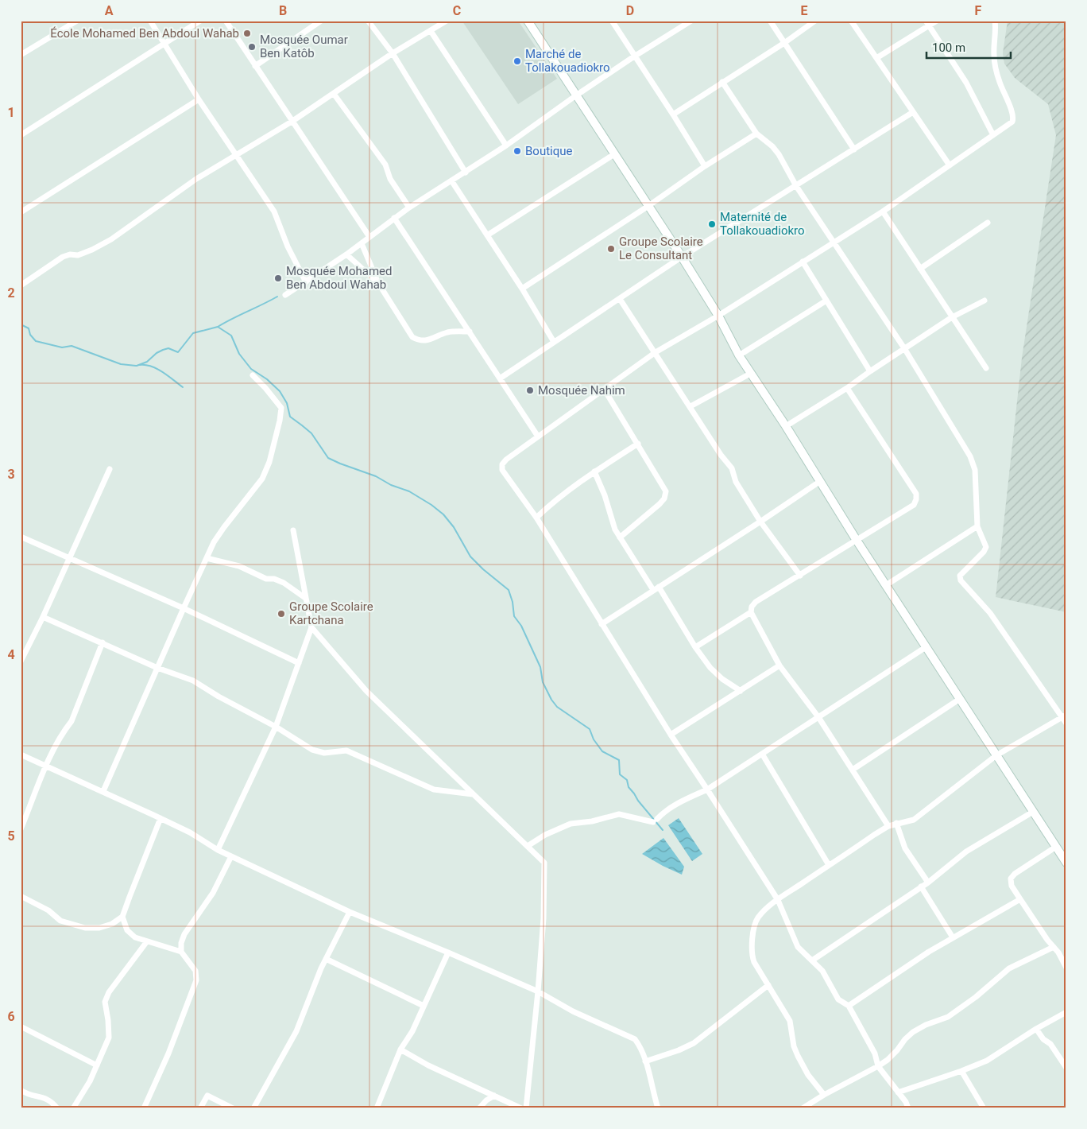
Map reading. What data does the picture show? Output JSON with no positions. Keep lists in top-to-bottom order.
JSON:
{
  "places": [
    "École Mohamed Ben Abdoul Wahab",
    "Mosquée Oumar Ben Katôb",
    "Marché de Tollakouadiokro",
    "Boutique",
    "Maternité de Tollakouadiokro",
    "Groupe Scolaire Le Consultant",
    "Mosquée Mohamed Ben Abdoul Wahab",
    "Mosquée Nahim",
    "Groupe Scolaire Kartchana"
  ],
  "scale_bar": "100 m",
  "grid": {
    "columns": [
      "A",
      "B",
      "C",
      "D",
      "E",
      "F"
    ],
    "rows": [
      "1",
      "2",
      "3",
      "4",
      "5",
      "6"
    ]
  }
}
